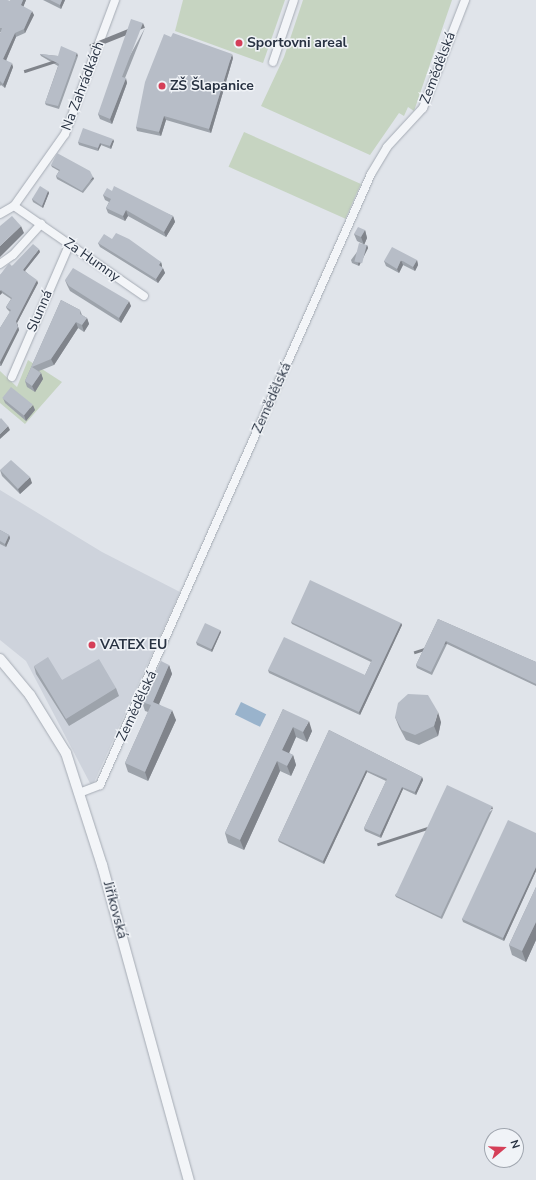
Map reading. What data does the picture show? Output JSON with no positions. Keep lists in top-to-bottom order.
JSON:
{
  "streets": {
    "street": [
      "Zemědělská",
      "Na Zahrádkách",
      "Za Humny",
      "Slunná",
      "Jiříkovská"
    ]
  },
  "crossings": [
    ["Zemědělská", "Jiříkovská"],
    ["Za Humny", "Slunná"]
  ],
  "places": ["Sportovni areal", "ZŠ Šlapanice", "VATEX EU"],
  "north": "right"
}
